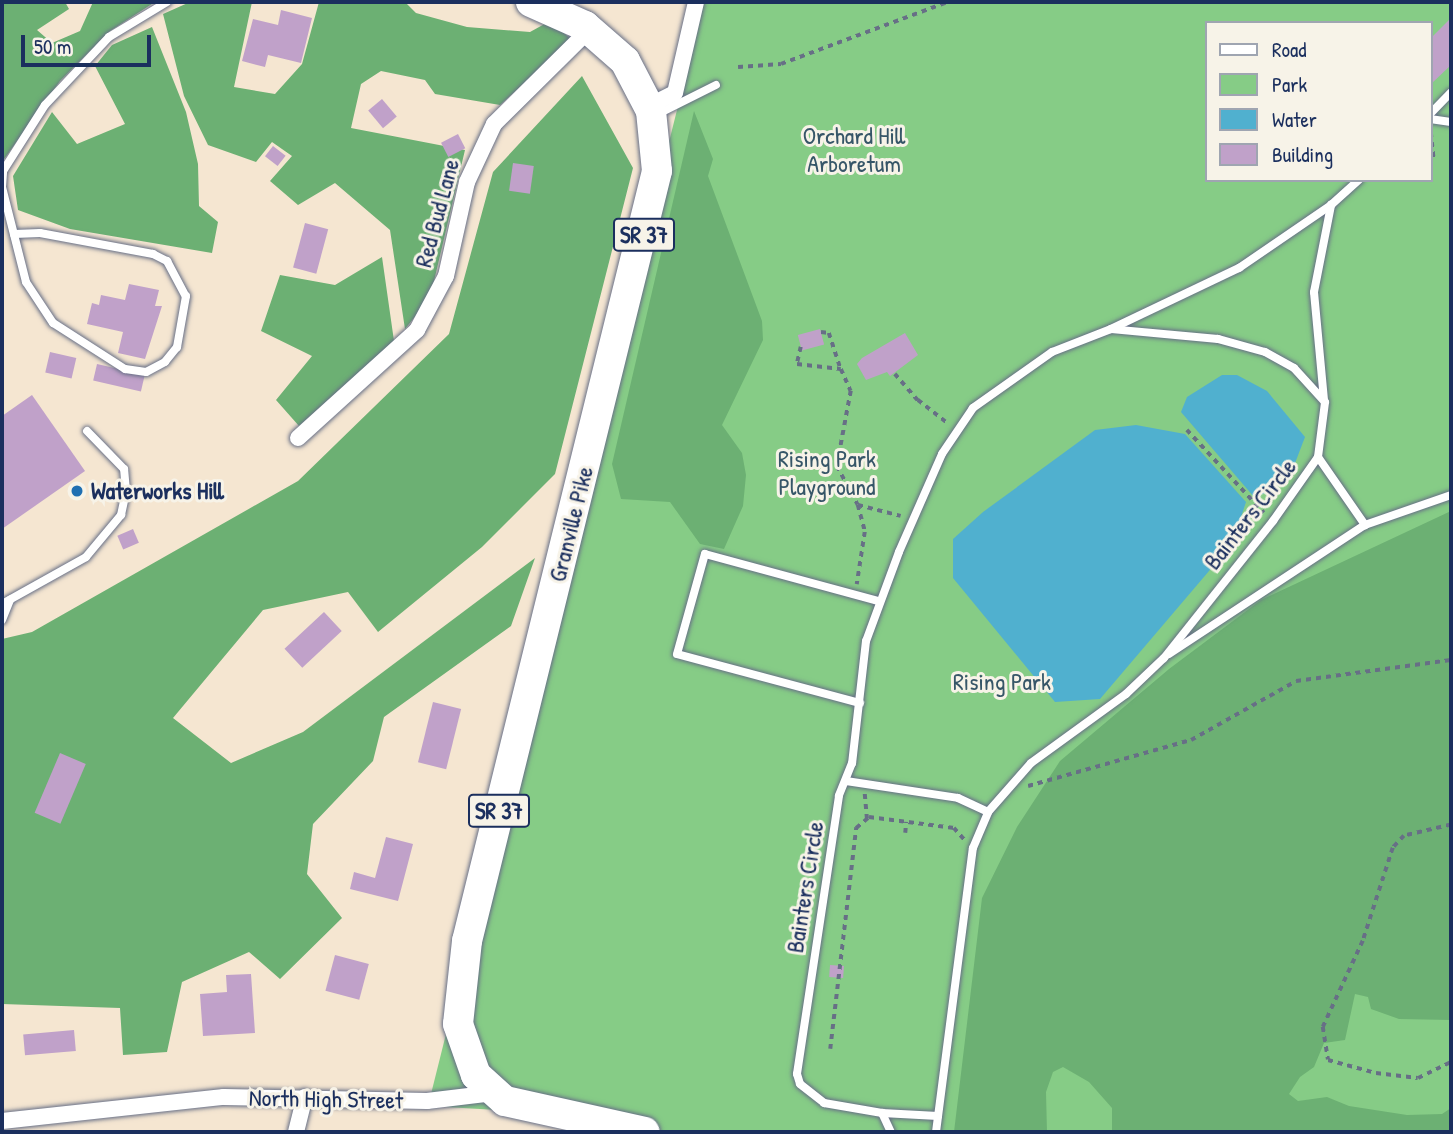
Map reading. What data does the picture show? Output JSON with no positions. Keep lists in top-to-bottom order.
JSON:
{
  "streets": {
    "highway": ["SR 37", "Granville Pike"],
    "street": ["Red Bud Lane", "North High Street"],
    "lane": ["Bainters Circle"]
  },
  "crossings": [
    ["Red Bud Lane", "Granville Pike"],
    ["SR 37", "Granville Pike"],
    ["SR 37", "North High Street"],
    ["Granville Pike", "North High Street"]
  ],
  "parks": ["Orchard Hill Arboretum", "Rising Park Playground", "Rising Park"],
  "places": ["Waterworks Hill"],
  "legend": [
    "Road",
    "Park",
    "Water",
    "Building"
  ],
  "scale_bar": "50 m"
}
